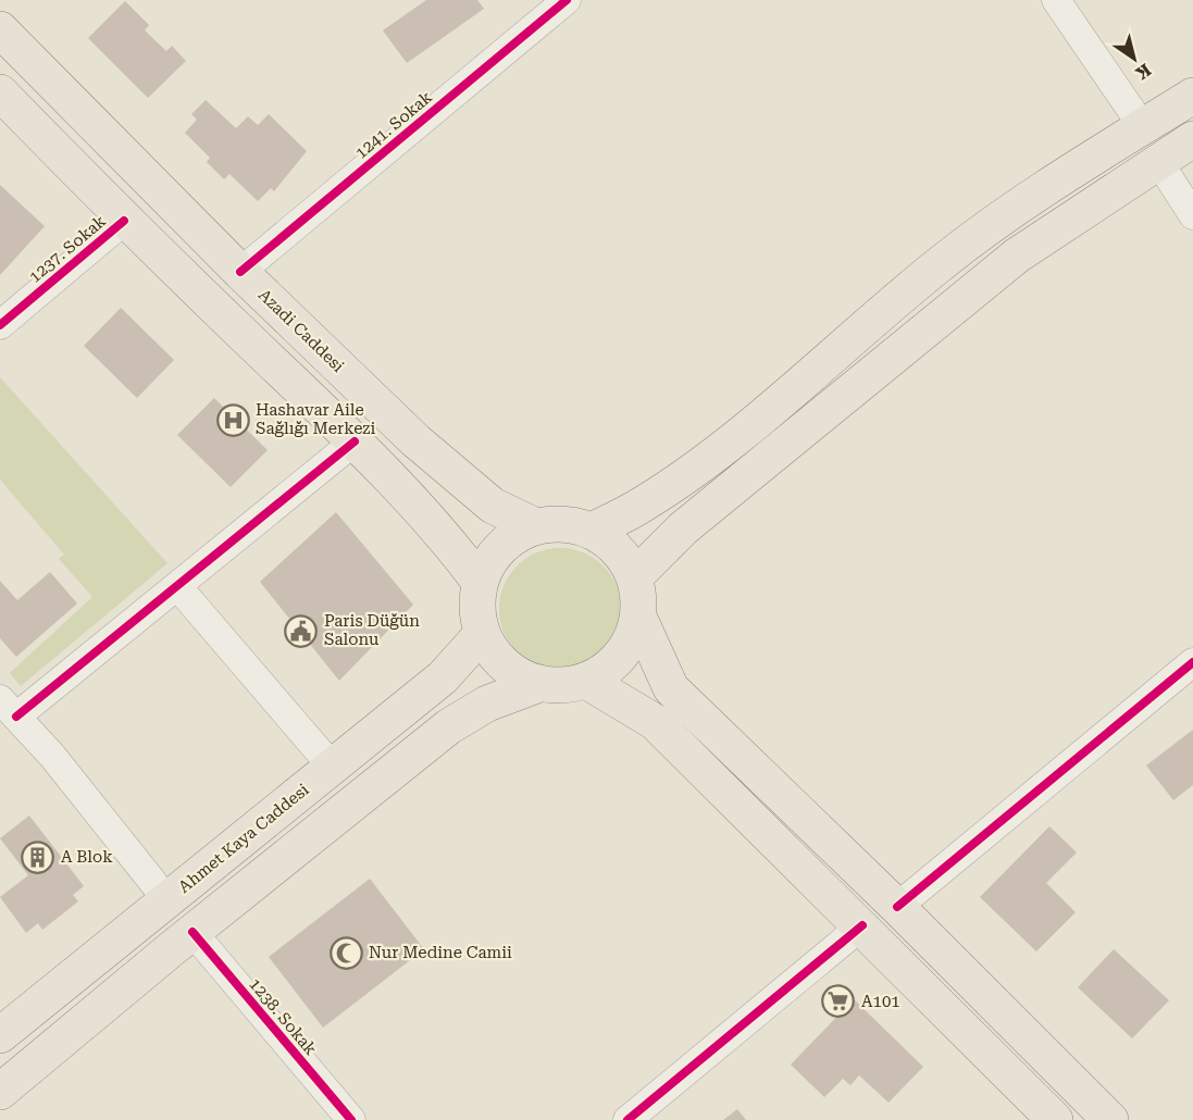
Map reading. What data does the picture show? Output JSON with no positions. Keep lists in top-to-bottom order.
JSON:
{
  "streets": {
    "main road": ["Azadi Caddesi", "Ahmet Kaya Caddesi"],
    "street": ["1241. Sokak", "1237. Sokak", "1238. Sokak"]
  },
  "crossings": [
    ["1241. Sokak", "Azadi Caddesi"],
    ["Azadi Caddesi", "Ahmet Kaya Caddesi"]
  ],
  "places": {
    "hospital": ["Hashavar Aile Sağlığı Merkezi"],
    "public building": ["Paris Düğün Salonu"],
    "building": ["A Blok"],
    "mosque": ["Nur Medine Camii"],
    "supermarket": ["A101"]
  },
  "north": "bottom right"
}
